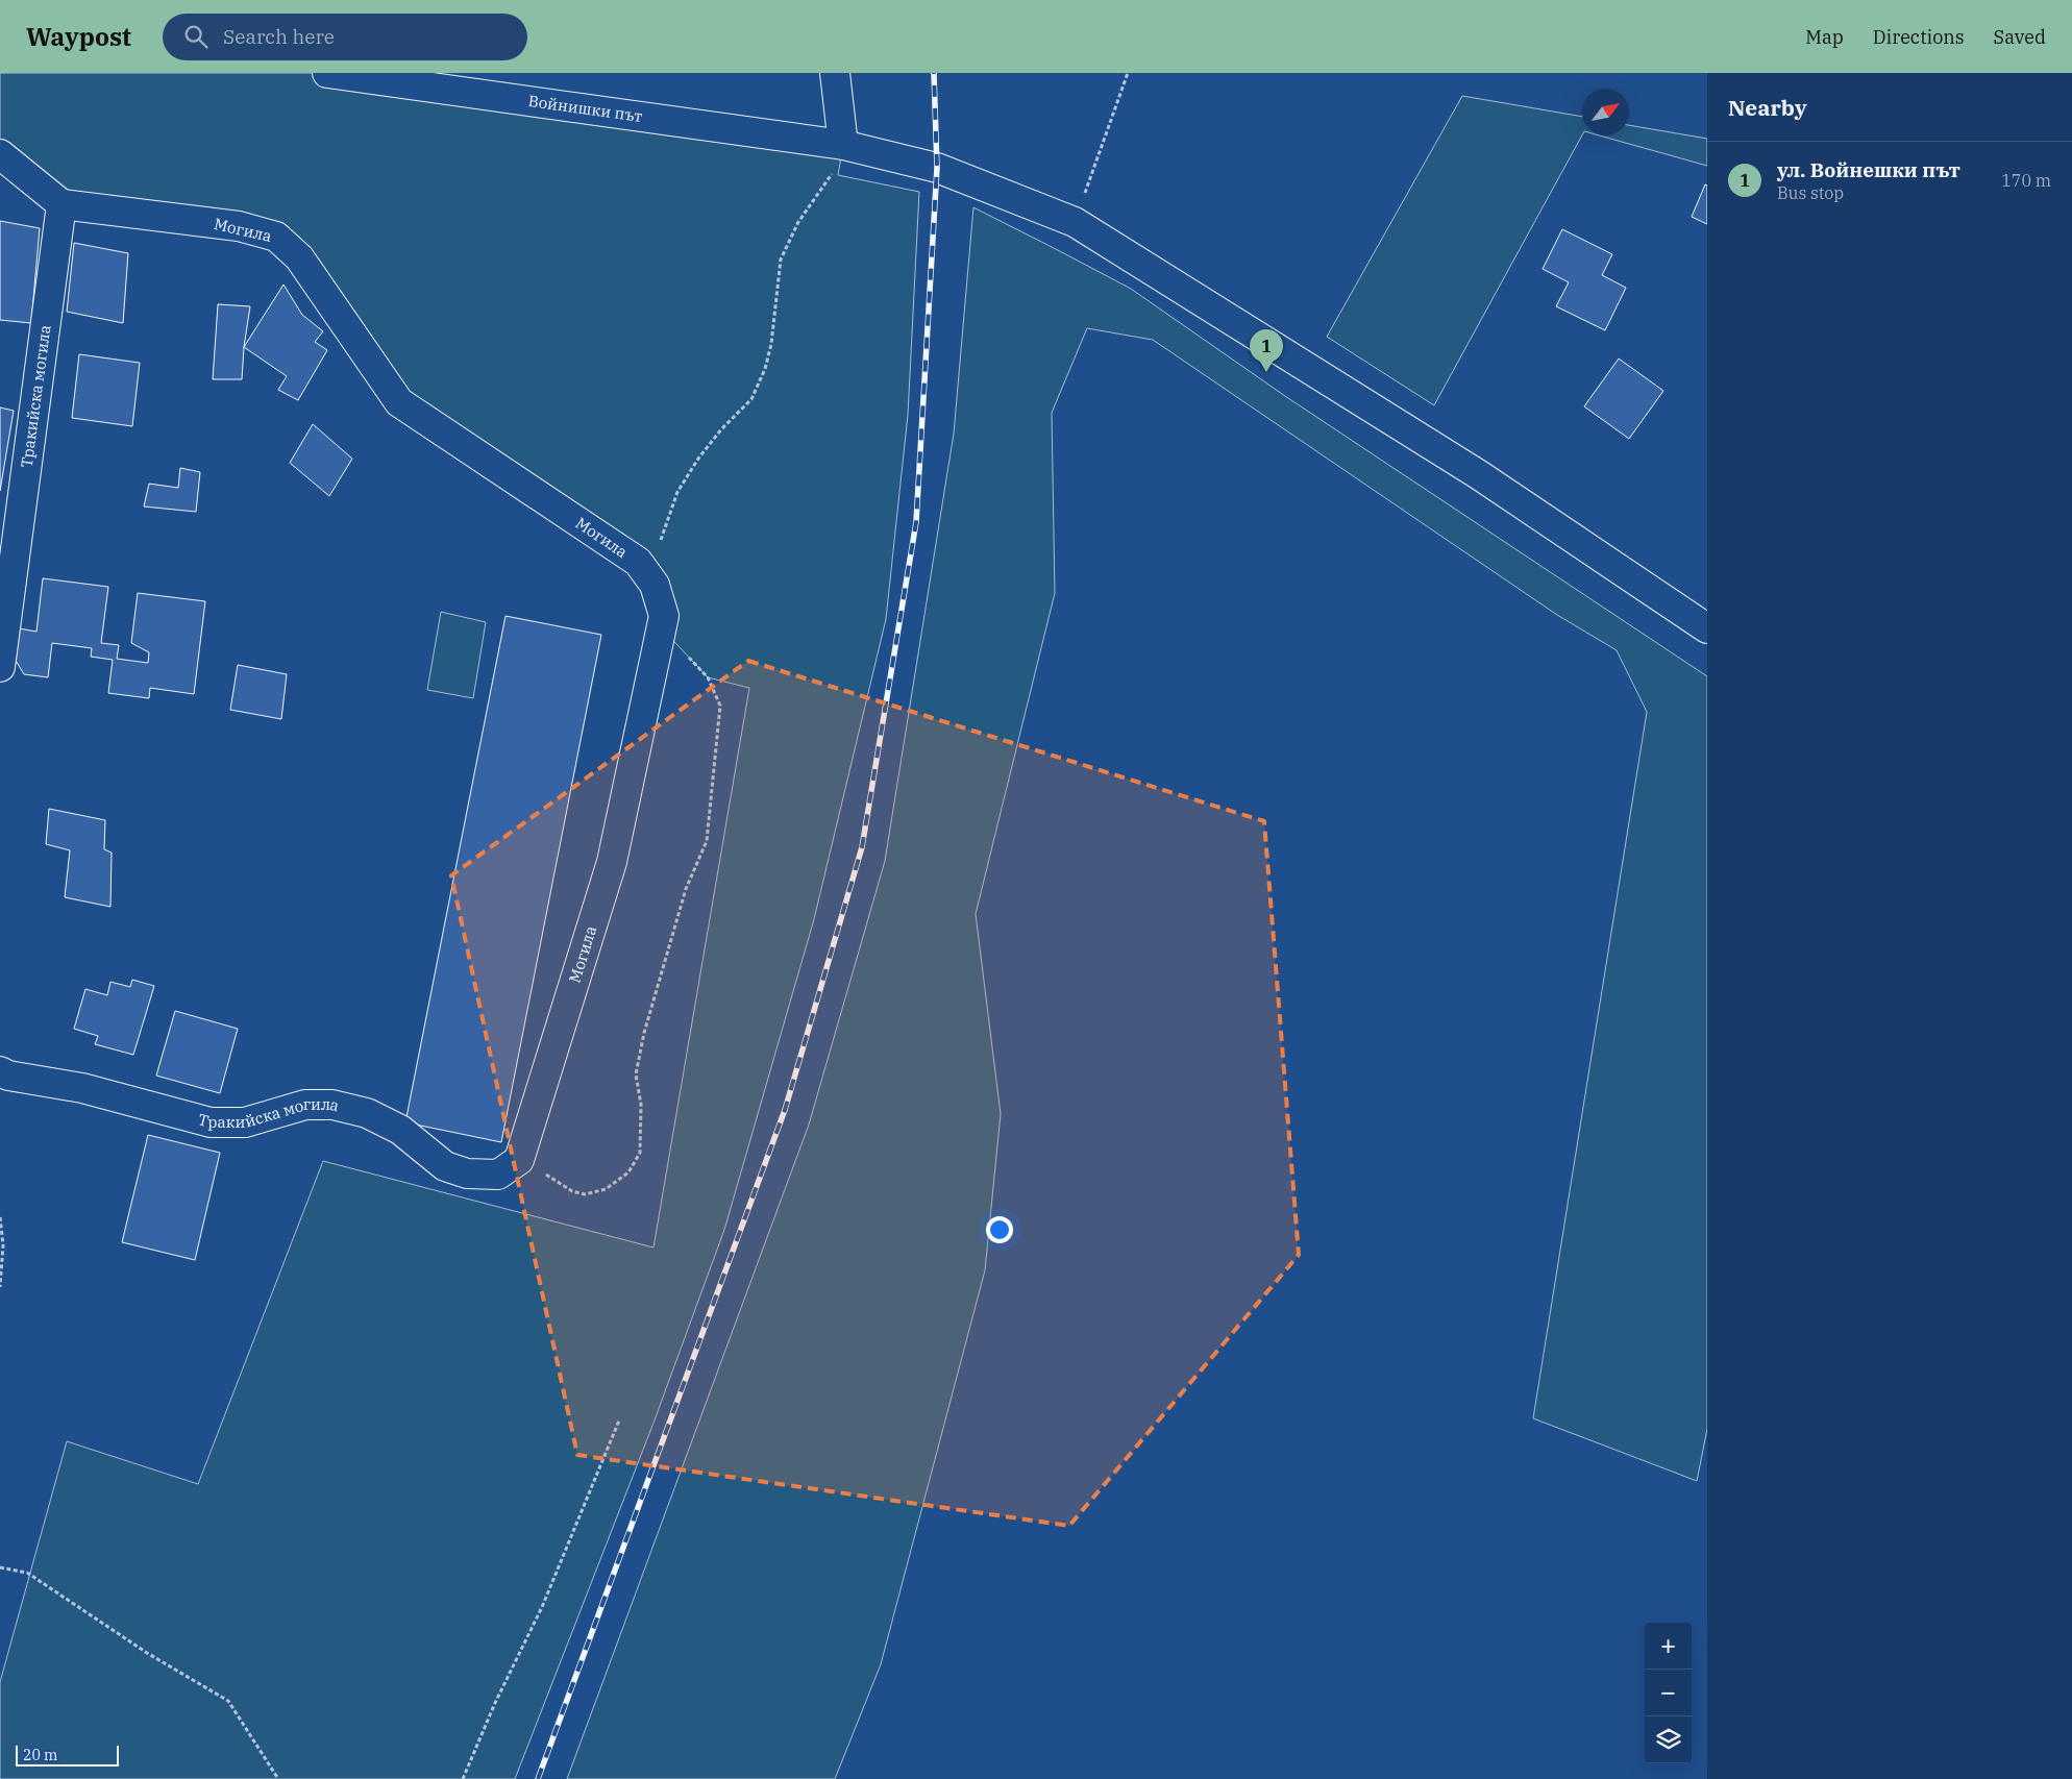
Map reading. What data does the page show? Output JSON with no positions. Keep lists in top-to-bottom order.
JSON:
{
  "streets": {
    "street": ["Войнишки път", "Могила", "Тракийска могила"]
  },
  "crossings": [
    ["Могила", "Тракийска могила"]
  ],
  "scale_bar": "20 m",
  "north": "top right",
  "page": {
    "header": "Waypost",
    "search": "Search here",
    "nav": ["Map", "Directions", "Saved"],
    "heading": "Nearby",
    "list": [
      {
        "mark": "1",
        "name": "ул. Войнешки път",
        "note": "Bus stop",
        "value": "170 m"
      }
    ],
    "pins": "1",
    "map_buttons": ["+", "−"],
    "scale": "20 m"
  }
}
